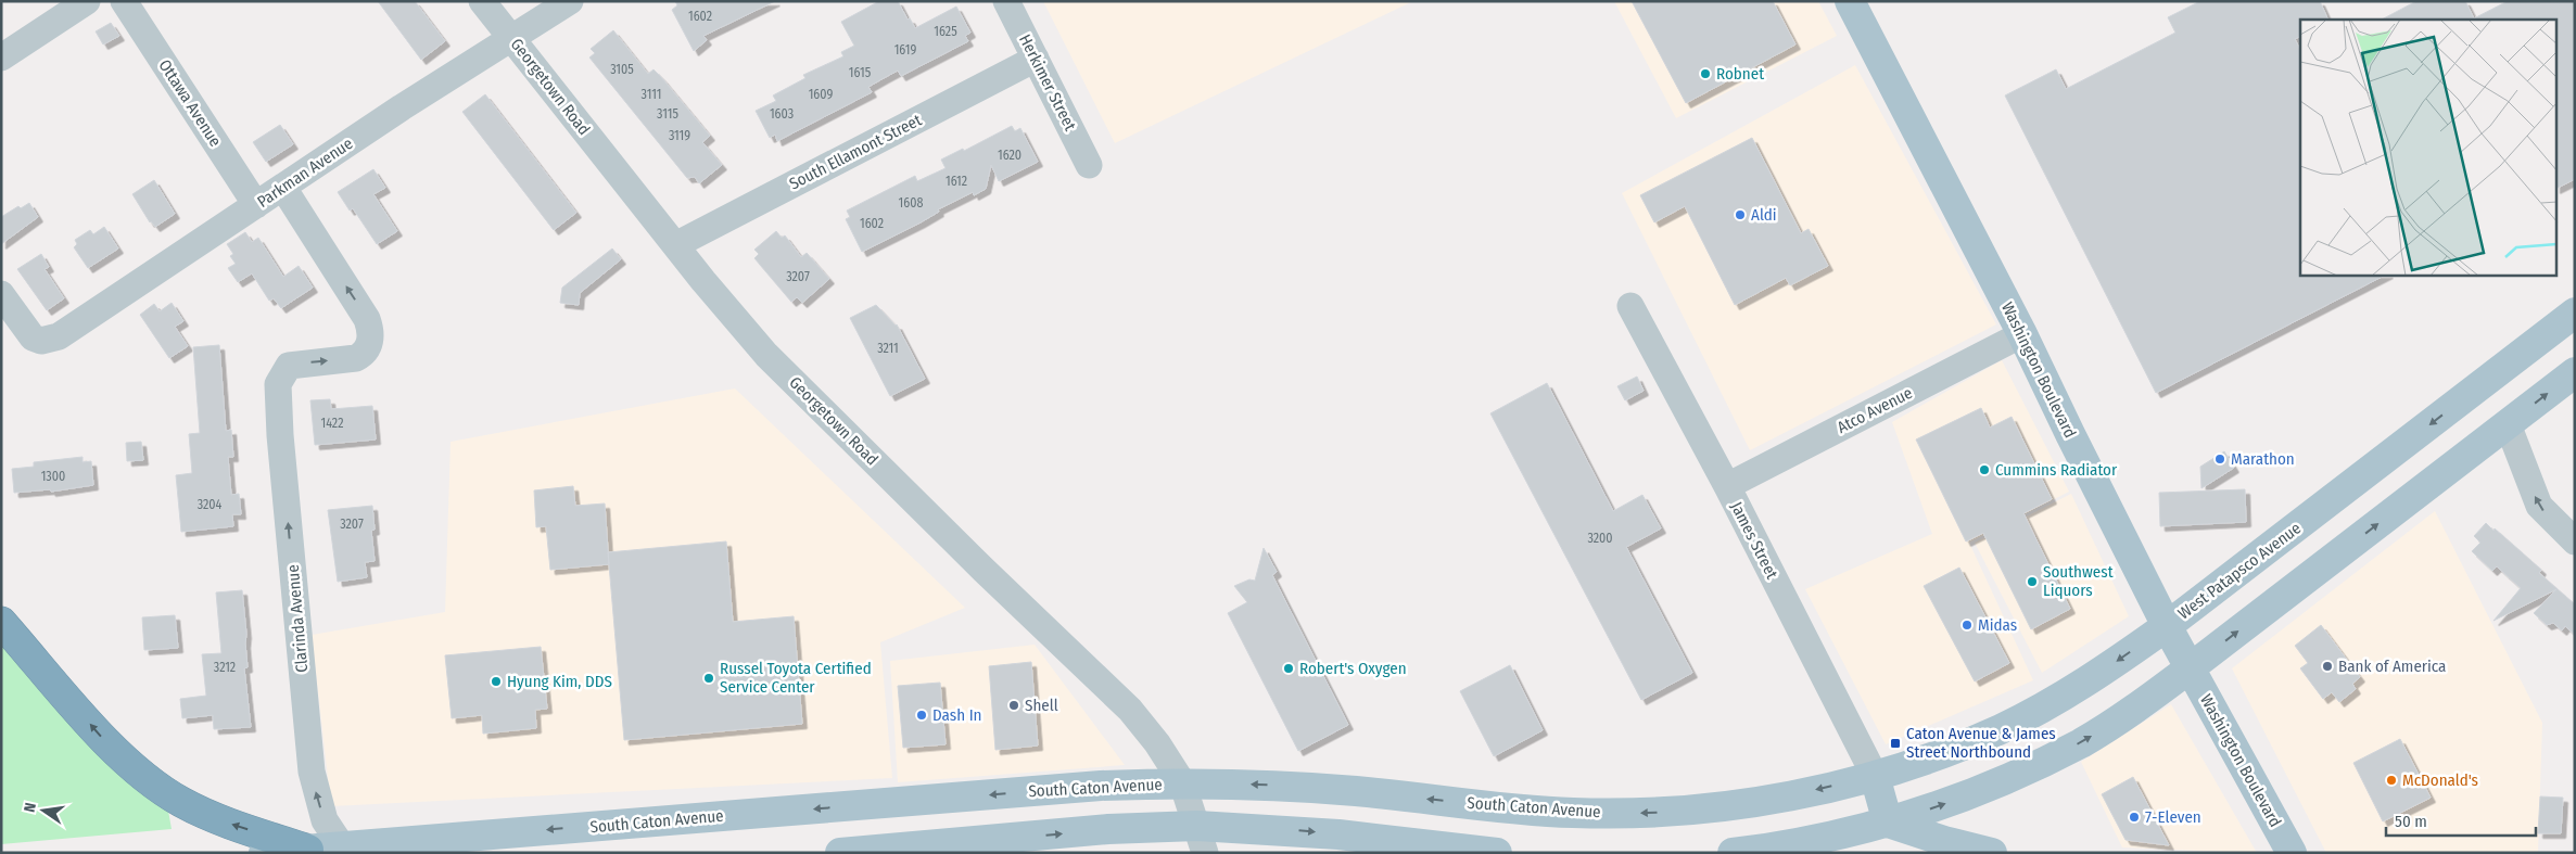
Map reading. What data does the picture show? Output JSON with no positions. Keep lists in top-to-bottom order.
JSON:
{
  "streets": {
    "main road": ["Washington Boulevard", "West Patapsco Avenue", "South Caton Avenue"],
    "street": [
      "Herkimer Street",
      "Georgetown Road",
      "Ottawa Avenue",
      "South Ellamont Street",
      "Parkman Avenue",
      "Atco Avenue",
      "James Street",
      "Clarinda Avenue"
    ]
  },
  "crossings": [
    ["Herkimer Street", "South Ellamont Street"],
    ["Georgetown Road", "South Ellamont Street"],
    ["Georgetown Road", "Parkman Avenue"],
    ["Georgetown Road", "South Caton Avenue"],
    ["Ottawa Avenue", "Parkman Avenue"],
    ["Parkman Avenue", "Clarinda Avenue"],
    ["Washington Boulevard", "Atco Avenue"],
    ["Washington Boulevard", "West Patapsco Avenue"],
    ["Atco Avenue", "James Street"],
    ["James Street", "West Patapsco Avenue"],
    ["James Street", "South Caton Avenue"],
    ["West Patapsco Avenue", "South Caton Avenue"],
    ["Clarinda Avenue", "South Caton Avenue"]
  ],
  "one_way": ["Clarinda Avenue"],
  "places": {
    "other": [
      "Robnet",
      "Aldi",
      "Marathon",
      "Cummins Radiator",
      "Southwest Liquors",
      "Midas",
      "Bank of America",
      "Robert's Oxygen",
      "Russel Toyota Certified Service Center",
      "Hyung Kim, DDS",
      "Shell",
      "Dash In",
      "McDonald's",
      "7-Eleven"
    ],
    "transit": ["Caton Avenue & James Street Northbound"]
  },
  "house_numbers": [
    "1602",
    "1625",
    "1619",
    "3105",
    "1615",
    "3111",
    "1609",
    "3115",
    "1603",
    "3119",
    "1620",
    "1612",
    "1608",
    "1602",
    "3207",
    "3211",
    "1422",
    "1300",
    "3204",
    "3207",
    "3200",
    "3212"
  ],
  "scale_bar": "50 m",
  "north": "left"
}
